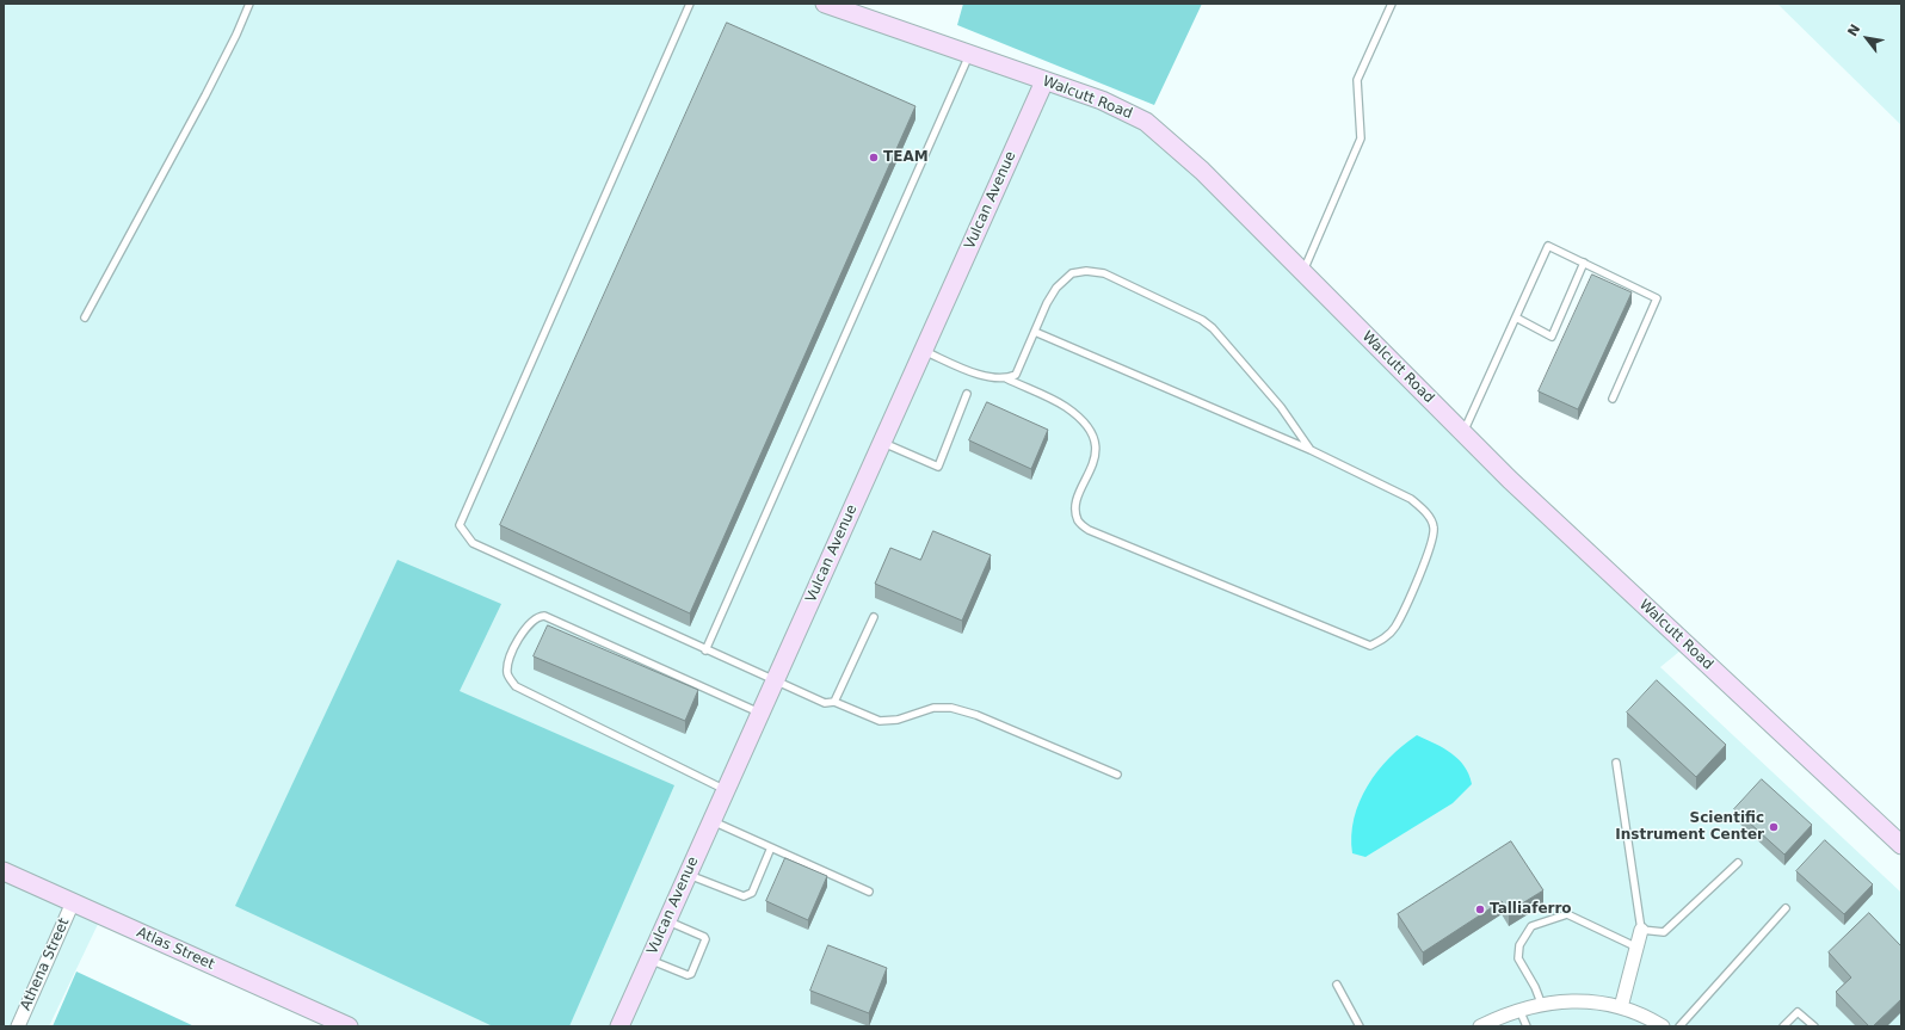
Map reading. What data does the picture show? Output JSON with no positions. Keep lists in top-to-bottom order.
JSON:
{
  "streets": {
    "street": [
      "Walcutt Road",
      "Vulcan Avenue",
      "Atlas Street",
      "Athena Street"
    ]
  },
  "crossings": [
    ["Walcutt Road", "Vulcan Avenue"],
    ["Atlas Street", "Athena Street"]
  ],
  "places": ["TEAM", "Scientific Instrument Center", "Talliaferro"],
  "north": "top left"
}
